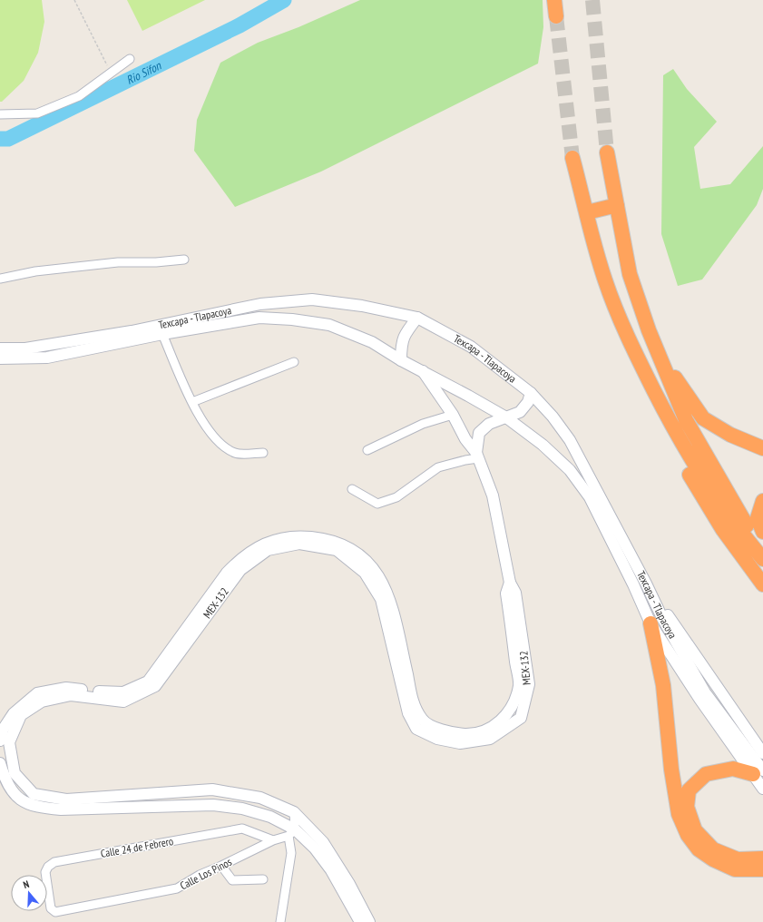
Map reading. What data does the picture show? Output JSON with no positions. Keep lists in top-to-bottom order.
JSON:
{
  "streets": {
    "main road": ["Texcapa - Tlapacoya", "MEX-132"],
    "street": ["Calle 24 de Febrero", "Calle Los Pinos"]
  },
  "crossings": [
    ["Calle 24 de Febrero", "Calle Los Pinos"]
  ],
  "water": ["Rio Sifon"],
  "north": "top"
}
